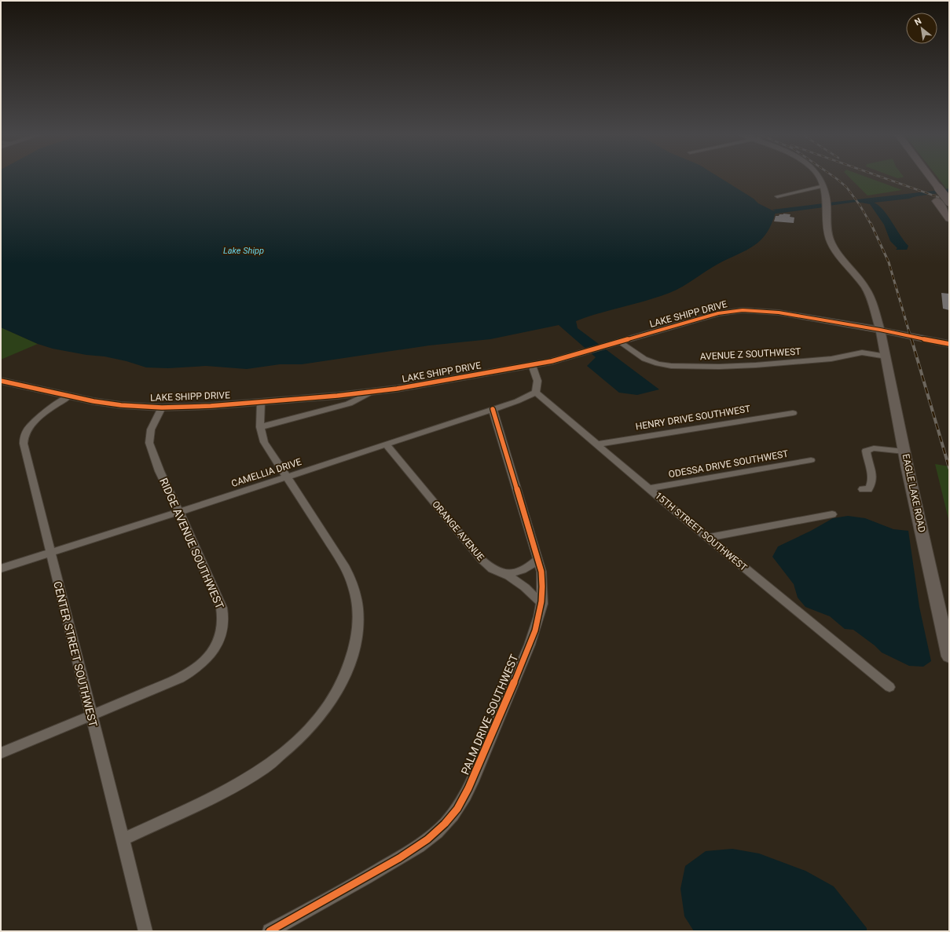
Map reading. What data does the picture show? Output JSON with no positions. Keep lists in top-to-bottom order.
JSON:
{
  "streets": {
    "street": [
      "LAKE SHIPP DRIVE",
      "AVENUE Z SOUTHWEST",
      "HENRY DRIVE SOUTHWEST",
      "ODESSA DRIVE SOUTHWEST",
      "CAMELLIA DRIVE",
      "EAGLE LAKE ROAD",
      "ORANGE AVENUE",
      "15TH STREET SOUTHWEST",
      "RIDGE AVENUE SOUTHWEST",
      "CENTER STREET SOUTHWEST",
      "PALM DRIVE SOUTHWEST"
    ]
  },
  "crossings": [
    ["LAKE SHIPP DRIVE", "AVENUE Z SOUTHWEST"],
    ["LAKE SHIPP DRIVE", "EAGLE LAKE ROAD"],
    ["LAKE SHIPP DRIVE", "RIDGE AVENUE SOUTHWEST"],
    ["LAKE SHIPP DRIVE", "CENTER STREET SOUTHWEST"],
    ["AVENUE Z SOUTHWEST", "EAGLE LAKE ROAD"],
    ["HENRY DRIVE SOUTHWEST", "15TH STREET SOUTHWEST"],
    ["ODESSA DRIVE SOUTHWEST", "15TH STREET SOUTHWEST"],
    ["CAMELLIA DRIVE", "ORANGE AVENUE"],
    ["CAMELLIA DRIVE", "15TH STREET SOUTHWEST"],
    ["CAMELLIA DRIVE", "RIDGE AVENUE SOUTHWEST"],
    ["CAMELLIA DRIVE", "CENTER STREET SOUTHWEST"],
    ["CAMELLIA DRIVE", "PALM DRIVE SOUTHWEST"],
    ["ORANGE AVENUE", "PALM DRIVE SOUTHWEST"],
    ["RIDGE AVENUE SOUTHWEST", "CENTER STREET SOUTHWEST"]
  ],
  "water": ["Lake Shipp"],
  "north": "top left"
}
